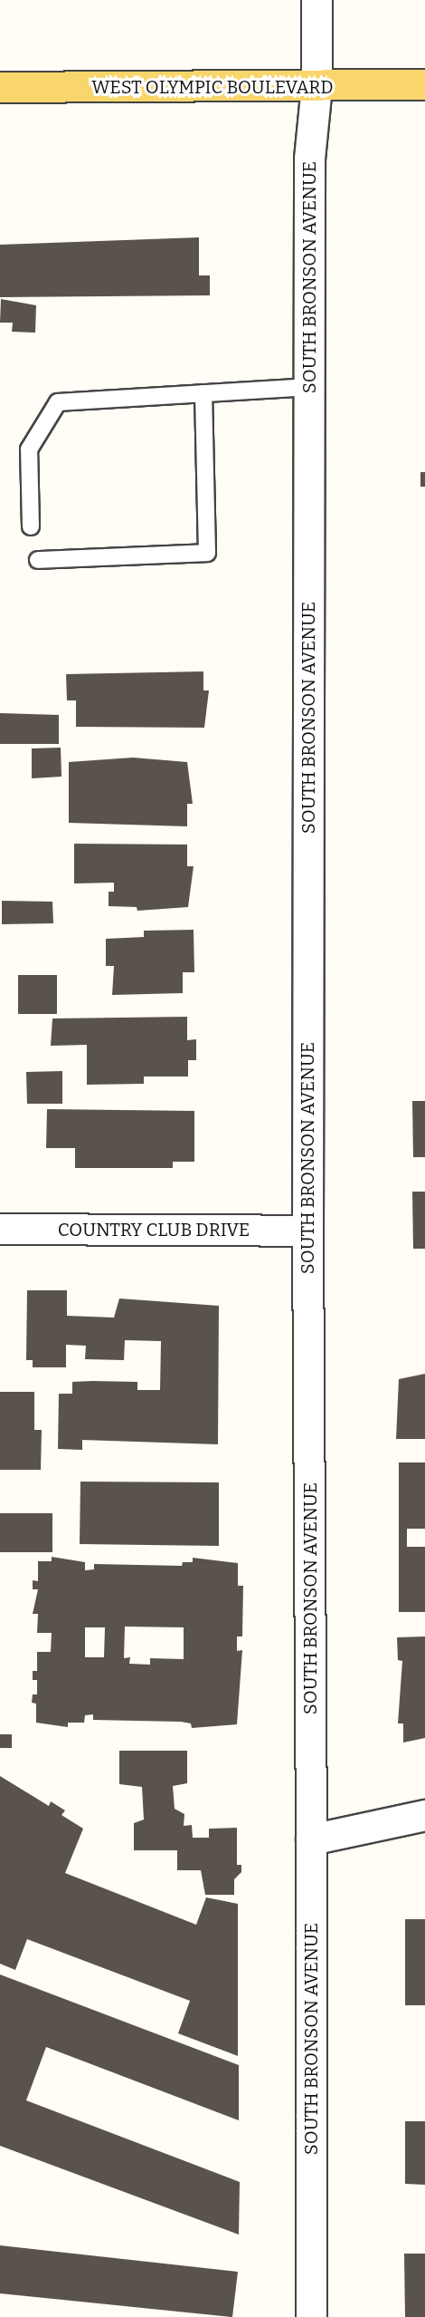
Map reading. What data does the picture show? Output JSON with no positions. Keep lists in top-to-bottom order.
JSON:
{
  "streets": {
    "main road": ["WEST OLYMPIC BOULEVARD"],
    "street": ["SOUTH BRONSON AVENUE", "COUNTRY CLUB DRIVE"]
  },
  "crossings": [
    ["WEST OLYMPIC BOULEVARD", "SOUTH BRONSON AVENUE"],
    ["SOUTH BRONSON AVENUE", "COUNTRY CLUB DRIVE"]
  ]
}
